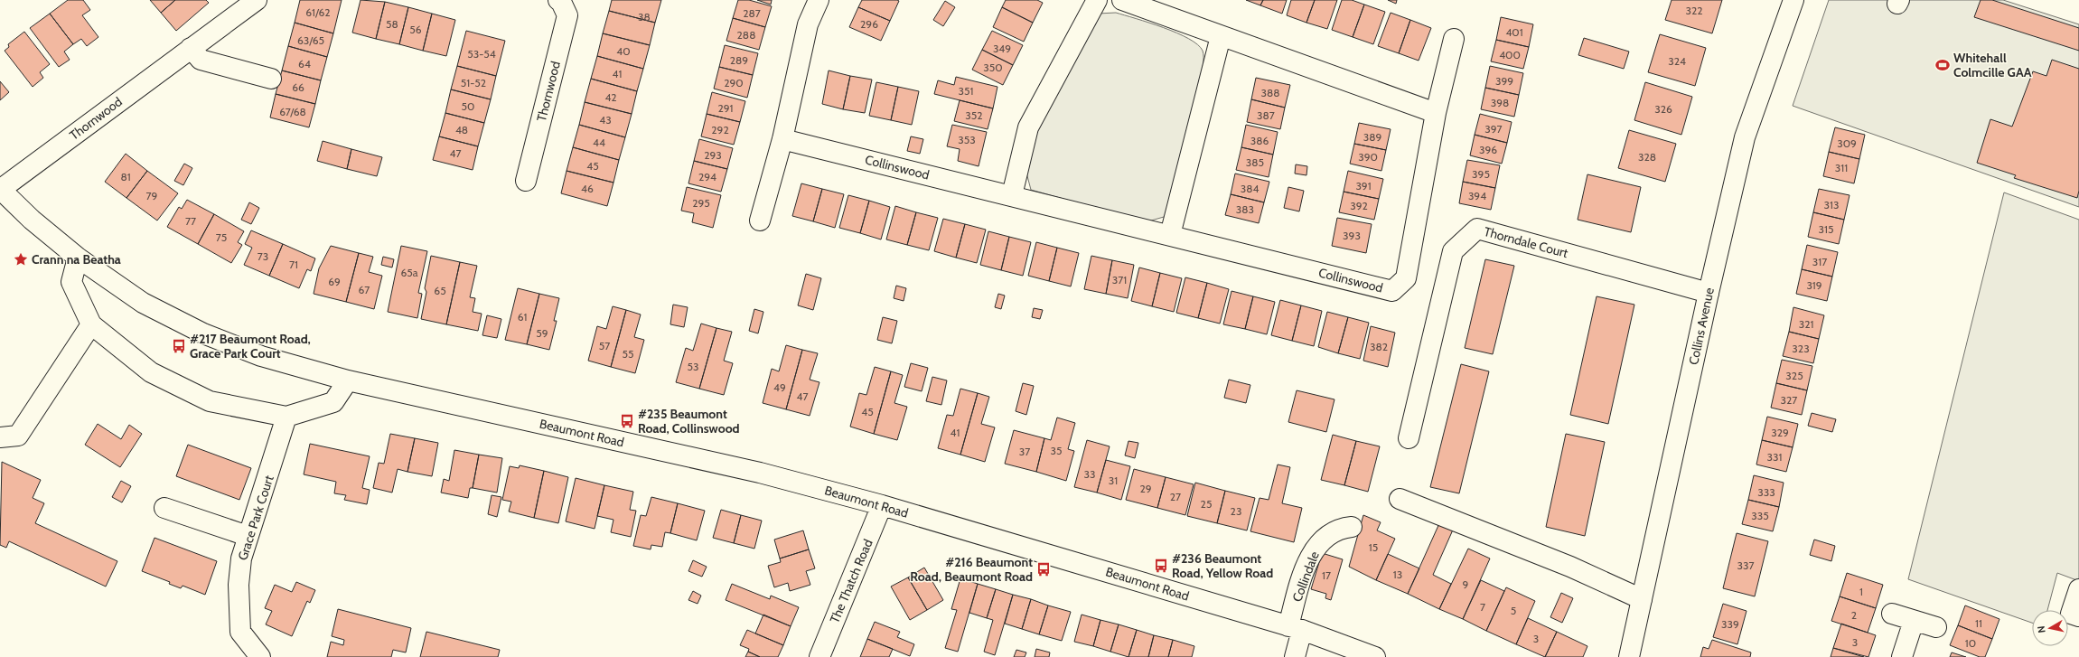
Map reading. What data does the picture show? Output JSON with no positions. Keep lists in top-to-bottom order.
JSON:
{
  "streets": {
    "street": [
      "Thornwood",
      "Collinswood",
      "Thorndale Court",
      "Collins Avenue",
      "Beaumont Road",
      "Grace Park Court",
      "Collindale",
      "The Thatch Road"
    ]
  },
  "crossings": [
    ["Thornwood", "Beaumont Road"],
    ["Thorndale Court", "Collins Avenue"],
    ["Beaumont Road", "Collindale"],
    ["Beaumont Road", "The Thatch Road"]
  ],
  "places": {
    "sports": ["Whitehall Colmcille GAA"],
    "place": ["Crann na Beatha"],
    "bus stop": [
      "#217 Beaumont Road, Grace Park Court",
      "#235 Beaumont Road, Collinswood",
      "#236 Beaumont Road, Yellow Road",
      "#216 Beaumont Road, Beaumont Road"
    ]
  },
  "house_numbers": [
    "322",
    "61/62",
    "287",
    "38",
    "58",
    "296",
    "56",
    "401",
    "288",
    "63/65",
    "349",
    "40",
    "53-54",
    "400",
    "289",
    "324",
    "64",
    "350",
    "41",
    "399",
    "51-52",
    "290",
    "66",
    "351",
    "388",
    "42",
    "398",
    "50",
    "291",
    "326",
    "67/68",
    "352",
    "387",
    "43",
    "397",
    "48",
    "292",
    "389",
    "353",
    "386",
    "44",
    "309",
    "396",
    "47",
    "293",
    "390",
    "328",
    "385",
    "45",
    "311",
    "395",
    "81",
    "294",
    "391",
    "46",
    "384",
    "79",
    "394",
    "295",
    "313",
    "392",
    "383",
    "77",
    "315",
    "393",
    "75",
    "73",
    "317",
    "71",
    "65a",
    "371",
    "69",
    "319",
    "67",
    "65",
    "61",
    "321",
    "59",
    "57",
    "382",
    "323",
    "55",
    "53",
    "325",
    "49",
    "47",
    "327",
    "45",
    "41",
    "329",
    "35",
    "37",
    "331",
    "33",
    "31",
    "29",
    "333",
    "27",
    "25",
    "23",
    "335",
    "15",
    "337",
    "13",
    "17",
    "9",
    "1",
    "7",
    "5",
    "2",
    "11",
    "339",
    "3",
    "3",
    "10"
  ],
  "north": "left"
}
